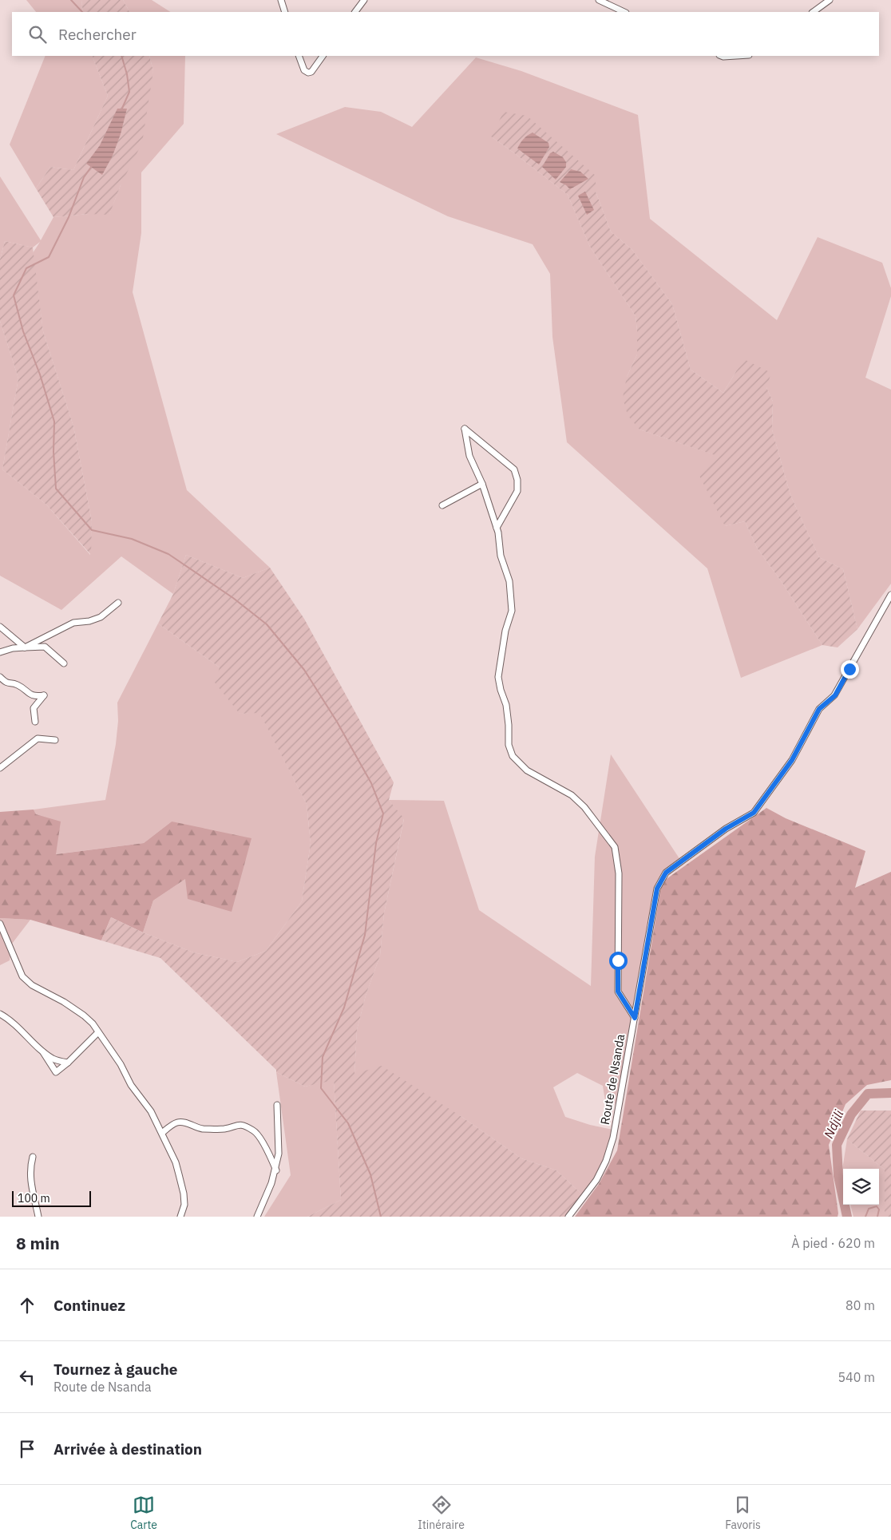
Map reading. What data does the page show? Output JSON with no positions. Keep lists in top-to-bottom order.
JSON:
{
  "streets": {
    "street": ["Route de Nsanda"]
  },
  "water": ["Ndjili"],
  "scale_bar": "100 m",
  "page": {
    "search": "Rechercher",
    "scale": "100 m",
    "heading": ["8 min", "À pied · 620 m"],
    "list": [
      ["Continuez", "80 m"],
      ["Tournez à gauche", "Route de Nsanda", "540 m"],
      "Arrivée à destination"
    ],
    "nav": ["Carte", "Itinéraire", "Favoris"]
  }
}
